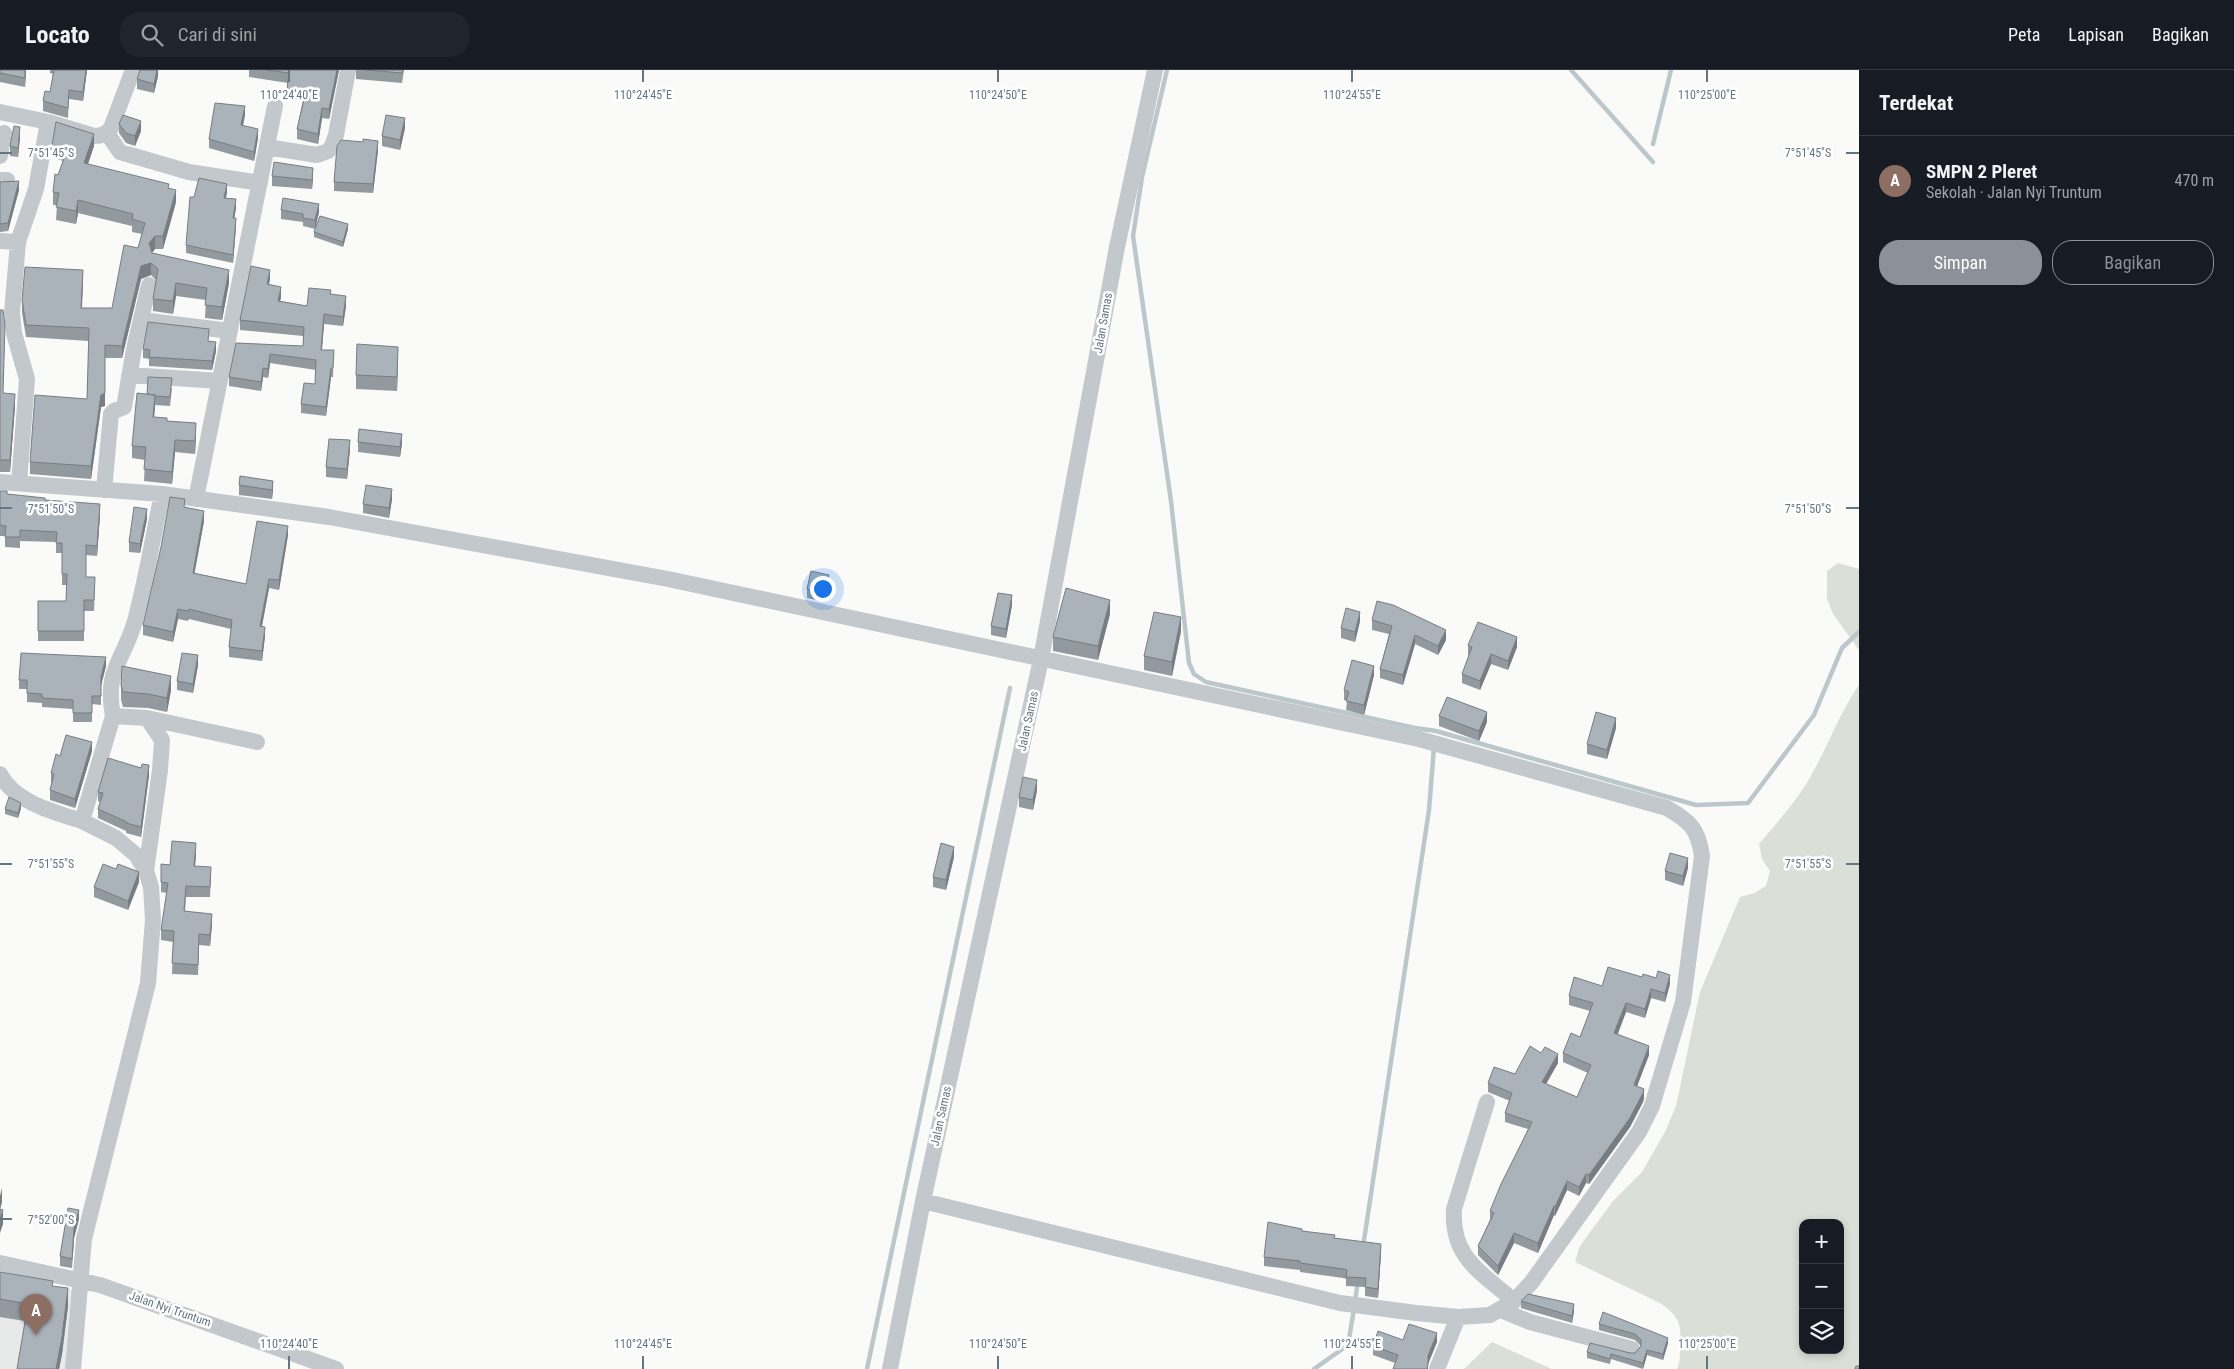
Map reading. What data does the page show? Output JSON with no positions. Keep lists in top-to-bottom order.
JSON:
{
  "streets": {
    "street": ["Jalan Samas", "Jalan Nyi Truntum"]
  },
  "page": {
    "header": "Locato",
    "search": "Cari di sini",
    "nav": ["Peta", "Lapisan", "Bagikan"],
    "heading": "Terdekat",
    "list": [
      {
        "mark": "A",
        "name": "SMPN 2 Pleret",
        "note": "Sekolah · Jalan Nyi Truntum",
        "value": "470 m"
      }
    ],
    "buttons": ["Simpan", "Bagikan"],
    "map_buttons": ["+", "−"],
    "pins": "A"
  },
  "coordinates": [
    "110°24'40\"E",
    "110°24'45\"E",
    "110°24'50\"E",
    "110°24'55\"E",
    "110°25'00\"E",
    "7°51'45\"S",
    "7°51'50\"S",
    "7°51'55\"S",
    "7°52'00\"S"
  ]
}
